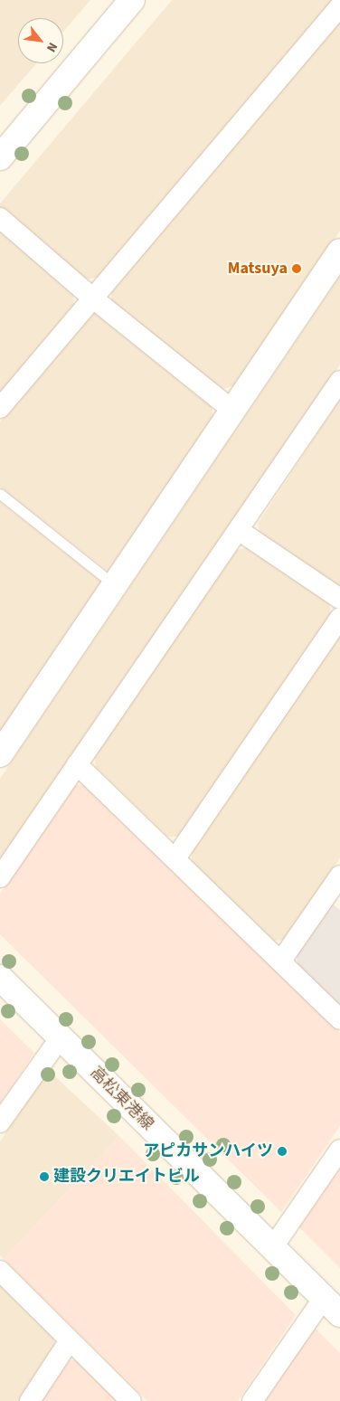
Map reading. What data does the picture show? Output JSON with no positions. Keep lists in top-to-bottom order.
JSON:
{
  "streets": {
    "street": ["高松東港線"]
  },
  "places": ["Matsuya", "アピカサンハイツ", "建設クリエイトビル"],
  "north": "bottom right"
}
